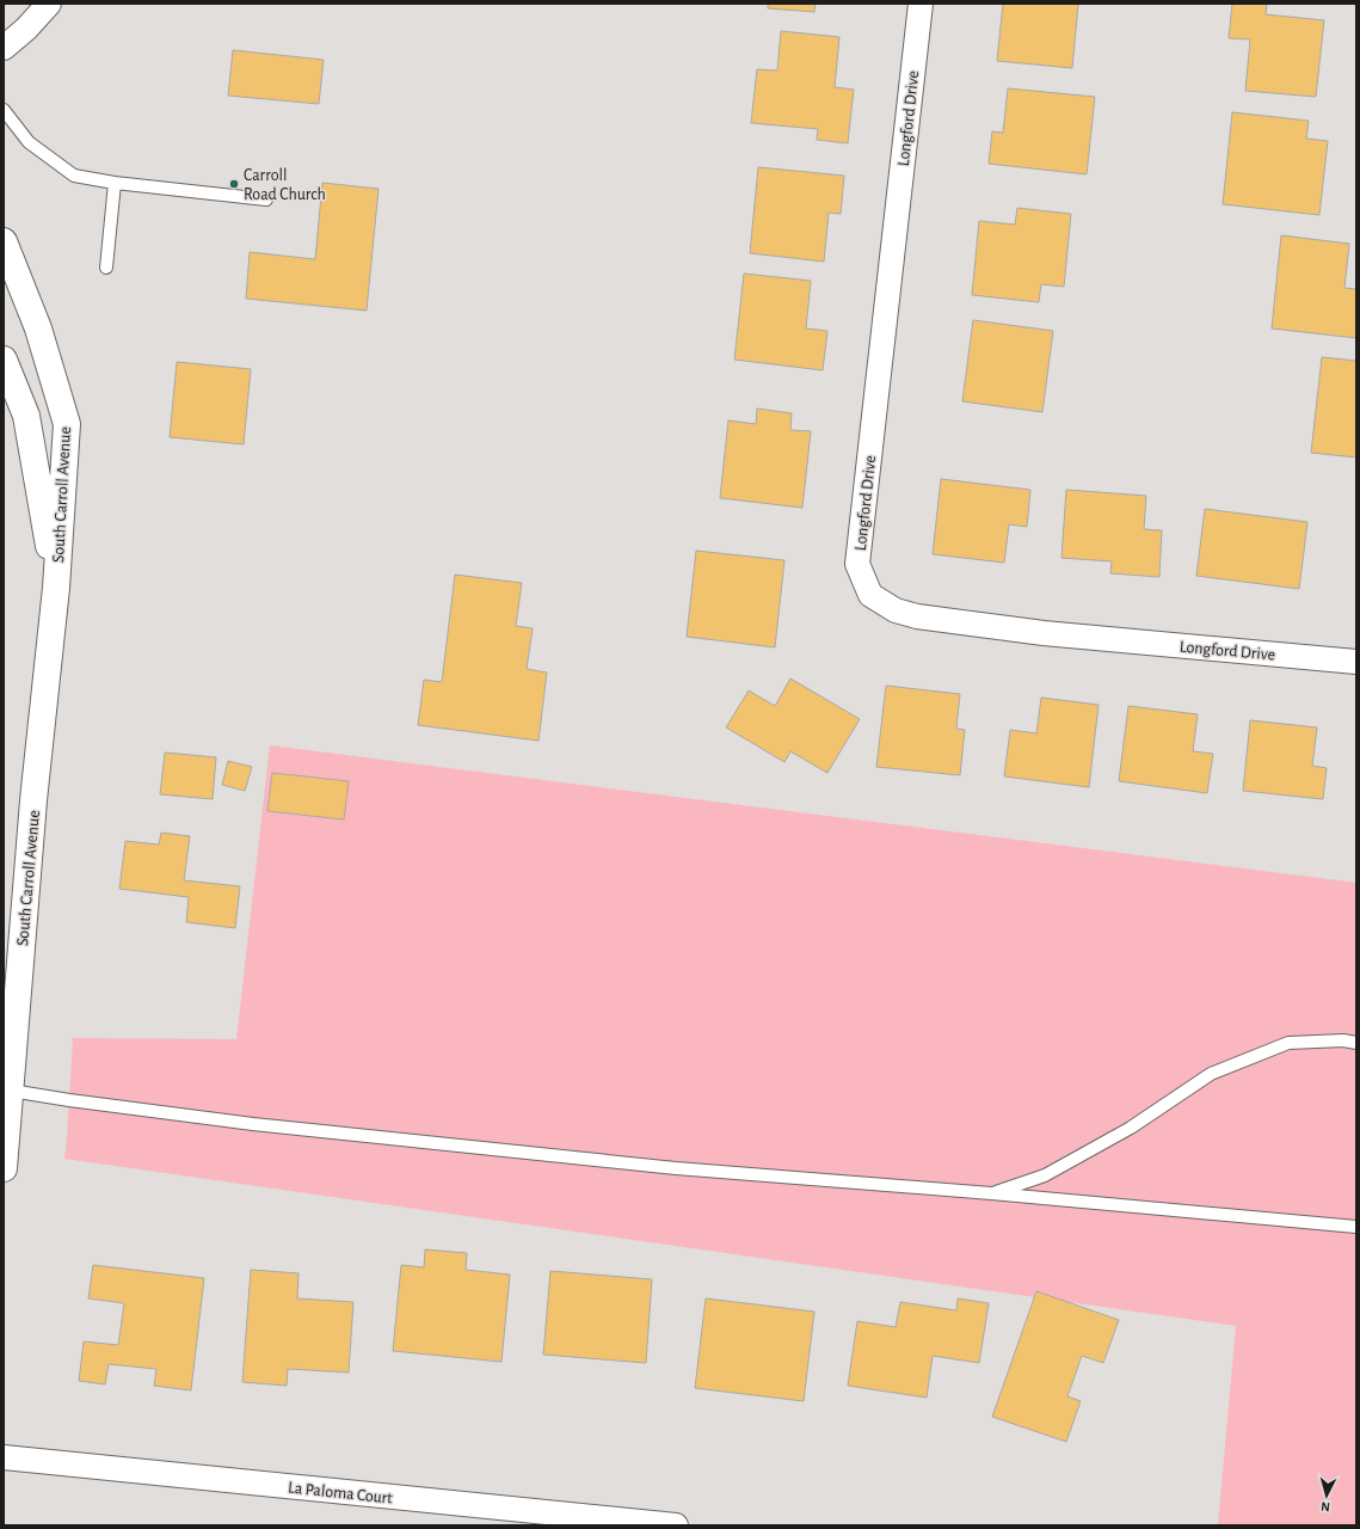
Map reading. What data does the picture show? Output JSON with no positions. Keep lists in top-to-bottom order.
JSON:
{
  "streets": {
    "main road": ["South Carroll Avenue"],
    "street": ["Longford Drive", "La Paloma Court"]
  },
  "places": ["Carroll Road Church"],
  "north": "bottom"
}
